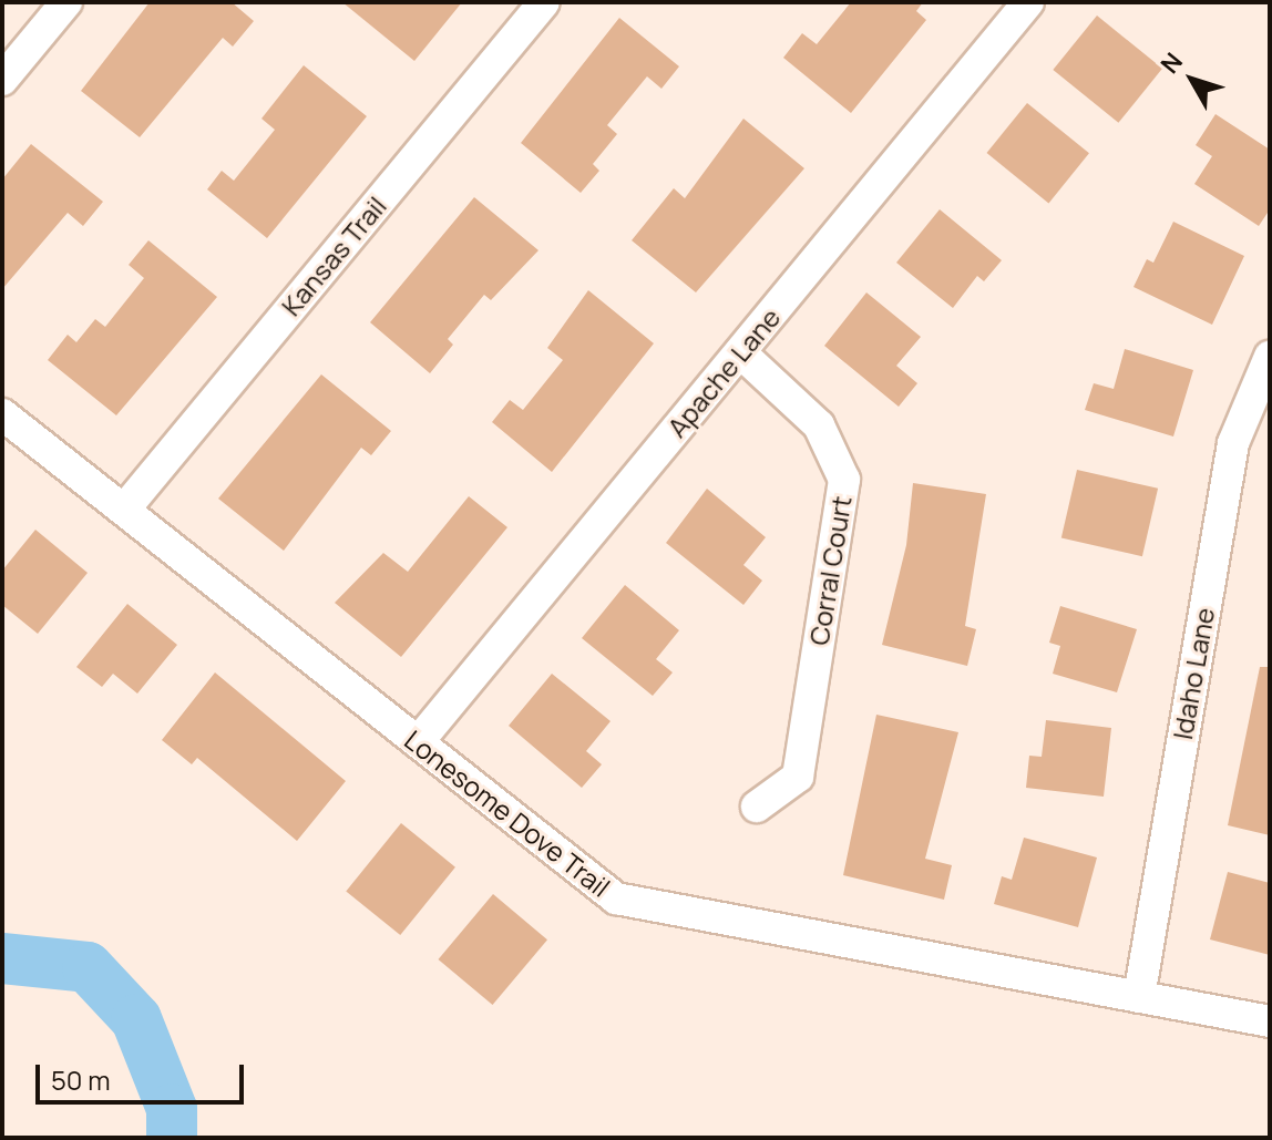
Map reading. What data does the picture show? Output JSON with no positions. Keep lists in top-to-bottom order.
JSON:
{
  "streets": {
    "street": [
      "Kansas Trail",
      "Apache Lane",
      "Corral Court",
      "Idaho Lane",
      "Lonesome Dove Trail"
    ]
  },
  "crossings": [
    ["Kansas Trail", "Lonesome Dove Trail"],
    ["Apache Lane", "Corral Court"],
    ["Apache Lane", "Lonesome Dove Trail"],
    ["Idaho Lane", "Lonesome Dove Trail"]
  ],
  "scale_bar": "50 m",
  "north": "top left"
}
